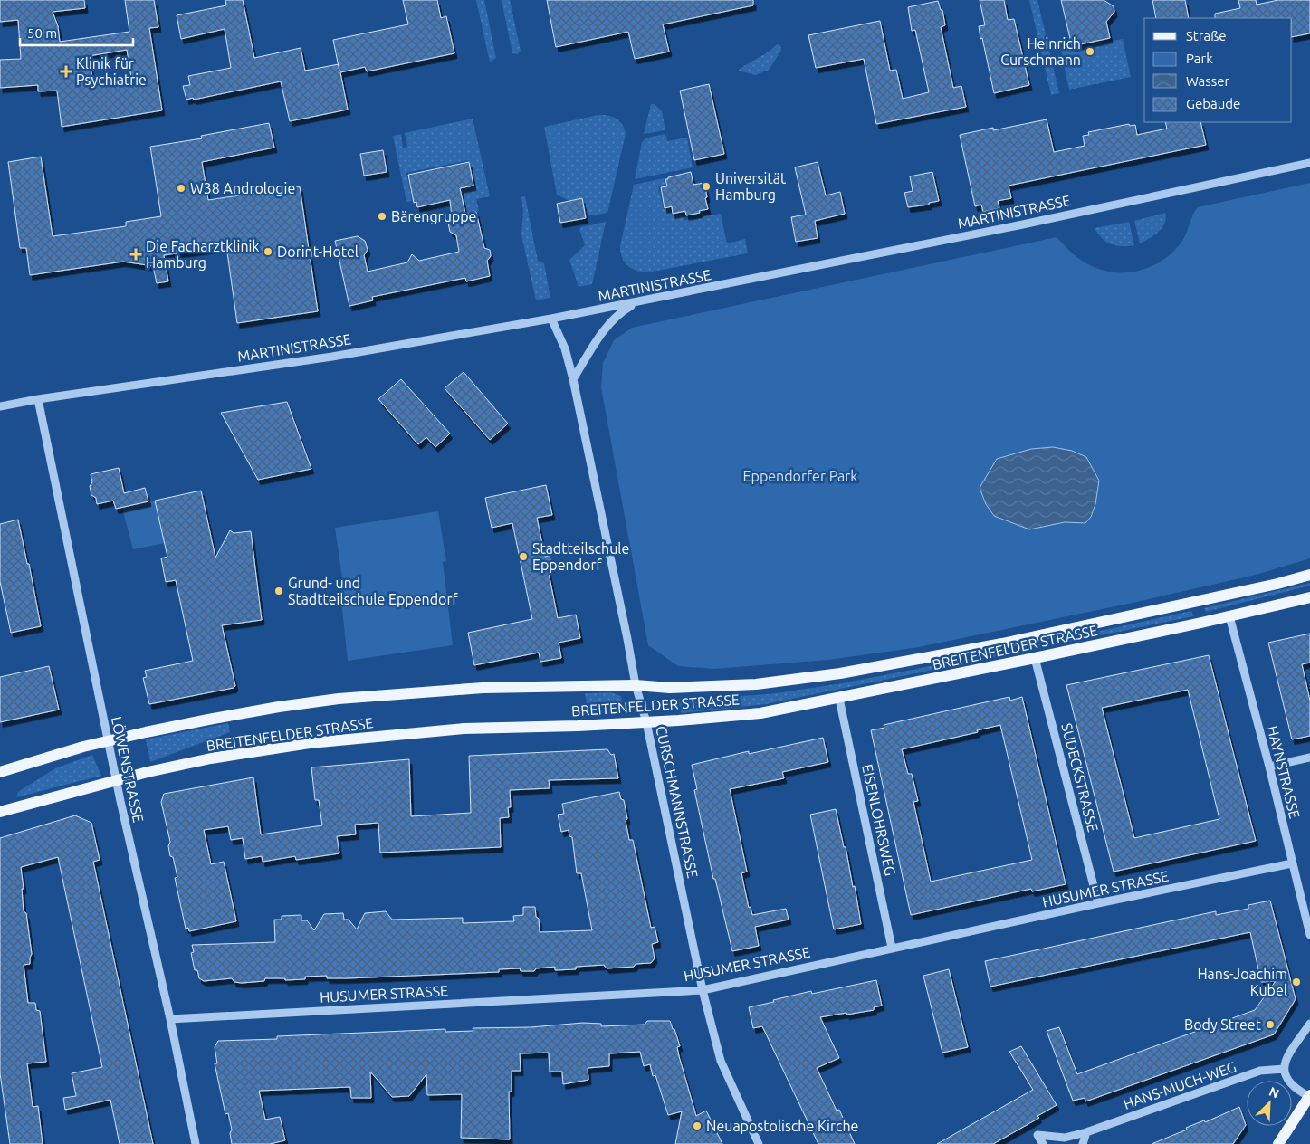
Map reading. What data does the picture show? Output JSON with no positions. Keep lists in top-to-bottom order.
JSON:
{
  "streets": {
    "main road": ["BREITENFELDER STRASSE"],
    "street": [
      "MARTINISTRASSE",
      "LÖWENSTRASSE",
      "HAYNSTRASSE",
      "SUDECKSTRASSE",
      "CURSCHMANNSTRASSE",
      "EISENLOHRSWEG",
      "HUSUMER STRASSE",
      "HANS-MUCH-WEG"
    ]
  },
  "crossings": [
    ["MARTINISTRASSE", "LÖWENSTRASSE"],
    ["MARTINISTRASSE", "CURSCHMANNSTRASSE"],
    ["BREITENFELDER STRASSE", "LÖWENSTRASSE"],
    ["BREITENFELDER STRASSE", "HAYNSTRASSE"],
    ["BREITENFELDER STRASSE", "SUDECKSTRASSE"],
    ["BREITENFELDER STRASSE", "CURSCHMANNSTRASSE"],
    ["BREITENFELDER STRASSE", "EISENLOHRSWEG"],
    ["LÖWENSTRASSE", "HUSUMER STRASSE"],
    ["HAYNSTRASSE", "HUSUMER STRASSE"],
    ["SUDECKSTRASSE", "HUSUMER STRASSE"],
    ["CURSCHMANNSTRASSE", "HUSUMER STRASSE"],
    ["EISENLOHRSWEG", "HUSUMER STRASSE"]
  ],
  "parks": ["Eppendorfer Park"],
  "places": {
    "other": [
      "Heinrich Curschmann",
      "Universität Hamburg",
      "W38 Andrologie",
      "Bärengruppe",
      "Dorint-Hotel",
      "Stadtteilschule Eppendorf",
      "Grund- und Stadtteilschule Eppendorf",
      "Hans-Joachim Kubel",
      "Body Street",
      "Neuapostolische Kirche"
    ],
    "health": ["Klinik für Psychiatrie", "Die Facharztklinik Hamburg"]
  },
  "legend": [
    "Straße",
    "Park",
    "Wasser",
    "Gebäude"
  ],
  "scale_bar": "50 m",
  "north": "top right"
}
